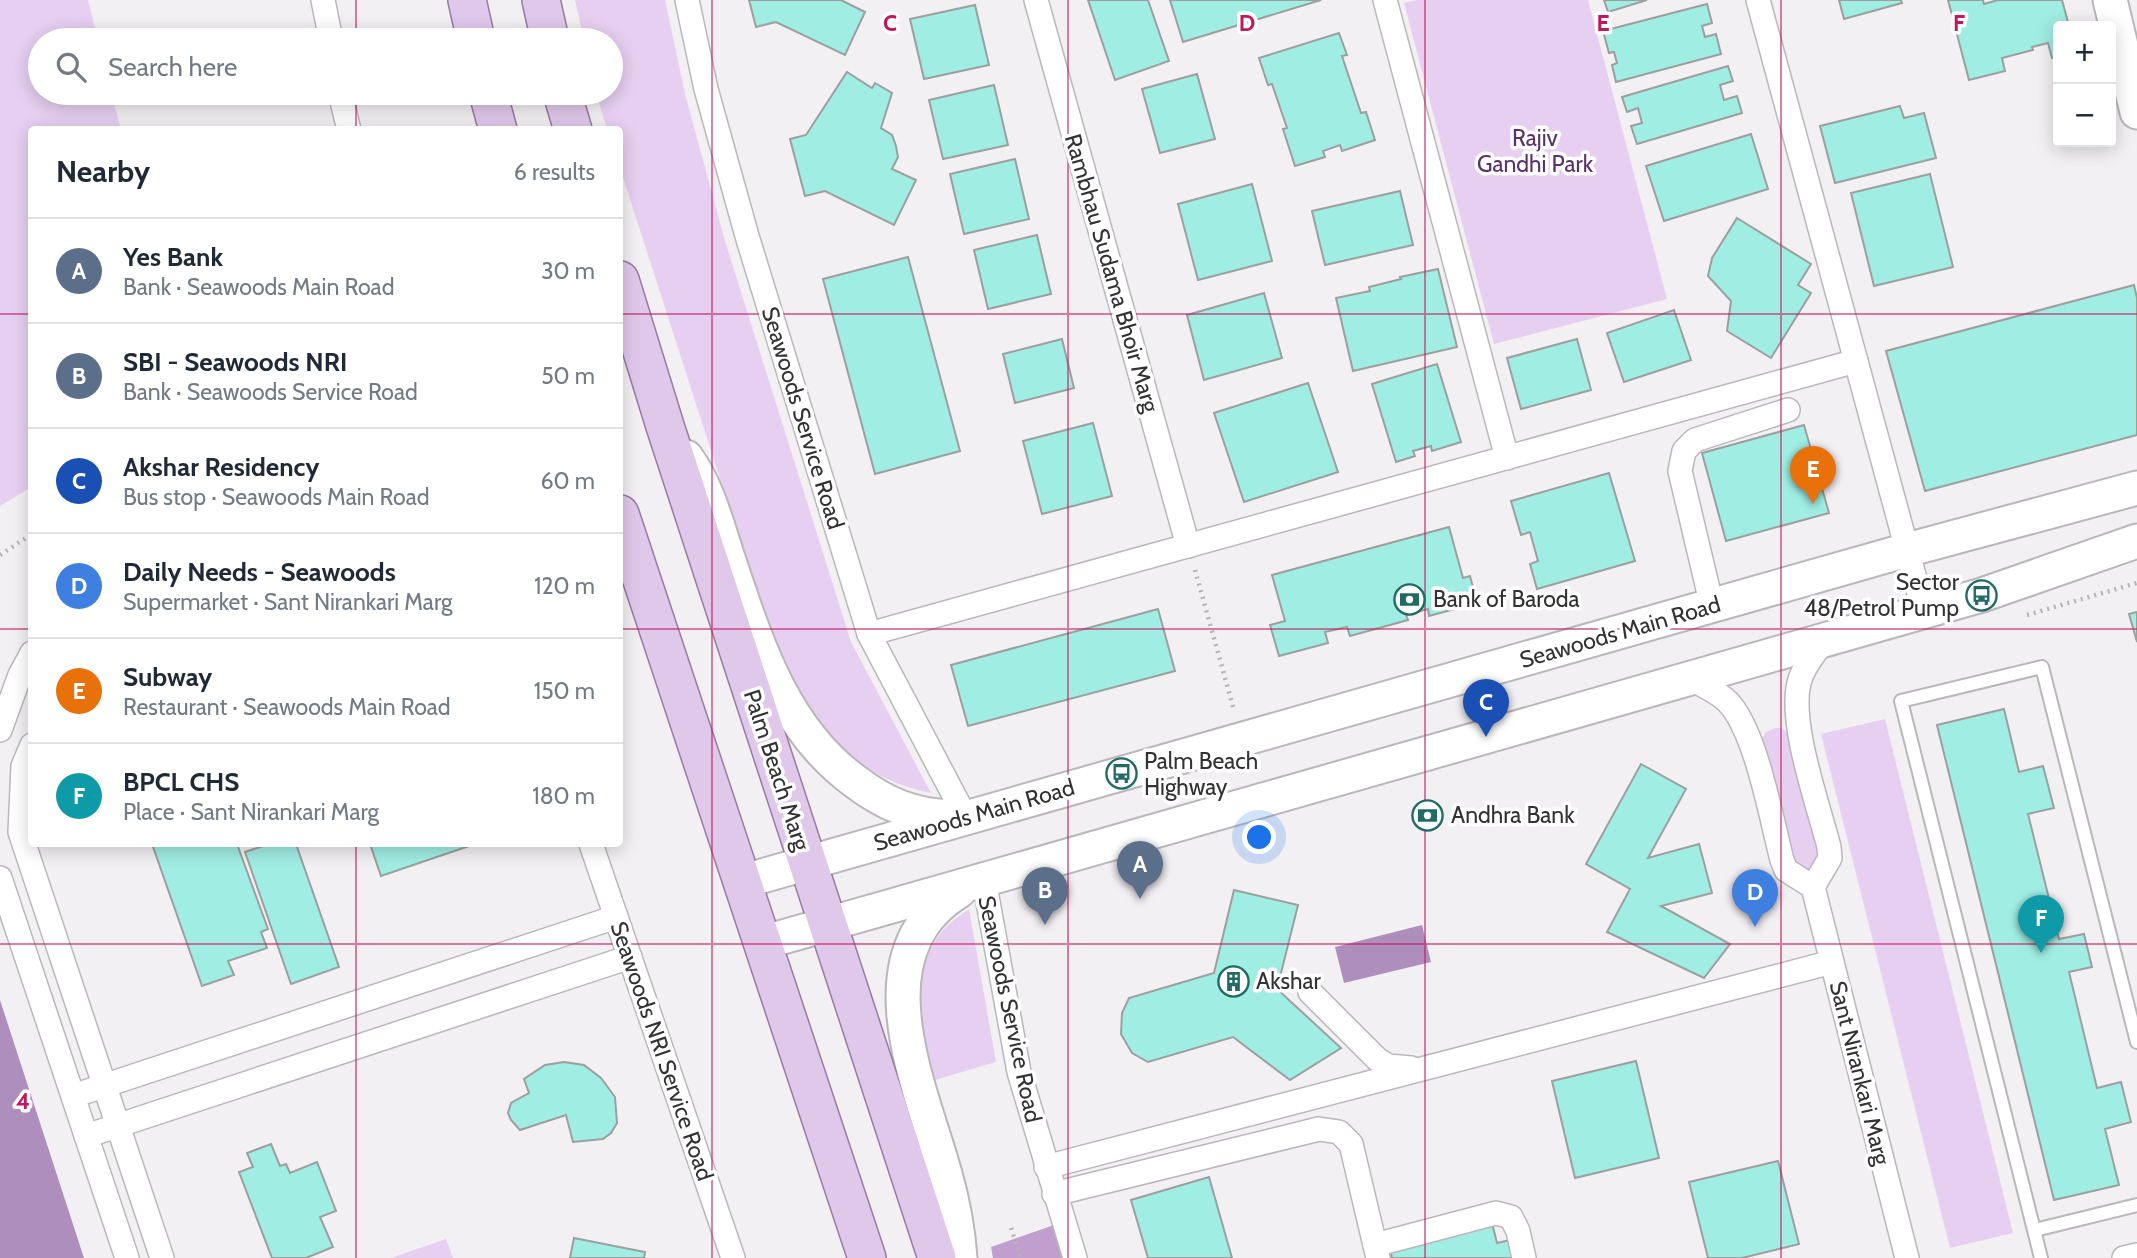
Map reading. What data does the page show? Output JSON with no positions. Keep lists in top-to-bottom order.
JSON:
{
  "streets": {
    "main road": ["Seawoods Main Road", "Palm Beach Marg"],
    "street": [
      "Rambhau Sudama Bhoir Marg",
      "Seawoods Service Road",
      "Seawoods NRI Service Road",
      "Sant Nirankari Marg"
    ]
  },
  "crossings": [
    ["Seawoods Service Road", "Seawoods Main Road"],
    ["Seawoods Main Road", "Palm Beach Marg"]
  ],
  "parks": ["Rajiv Gandhi Park"],
  "places": {
    "bus stop": ["Sector 48/Petrol Pump", "Palm Beach Highway"],
    "bank": ["Bank of Baroda", "Andhra Bank"],
    "building": ["Akshar"]
  },
  "page": {
    "map_buttons": ["+", "−"],
    "search": "Search here",
    "heading": ["Nearby", "6 results"],
    "list": [
      {
        "mark": "A",
        "name": "Yes Bank",
        "note": "Bank · Seawoods Main Road",
        "value": "30 m"
      },
      {
        "mark": "B",
        "name": "SBI - Seawoods NRI",
        "note": "Bank · Seawoods Service Road",
        "value": "50 m"
      },
      {
        "mark": "C",
        "name": "Akshar Residency",
        "note": "Bus stop · Seawoods Main Road",
        "value": "60 m"
      },
      {
        "mark": "D",
        "name": "Daily Needs - Seawoods",
        "note": "Supermarket · Sant Nirankari Marg",
        "value": "120 m"
      },
      {
        "mark": "E",
        "name": "Subway",
        "note": "Restaurant · Seawoods Main Road",
        "value": "150 m"
      },
      {
        "mark": "F",
        "name": "BPCL CHS",
        "note": "Place · Sant Nirankari Marg",
        "value": "180 m"
      }
    ],
    "pins": [
      "E",
      "C",
      "A",
      "B",
      "D",
      "F"
    ]
  },
  "grid": {
    "columns": [
      "C",
      "D",
      "E",
      "F"
    ],
    "rows": ["4"]
  }
}
